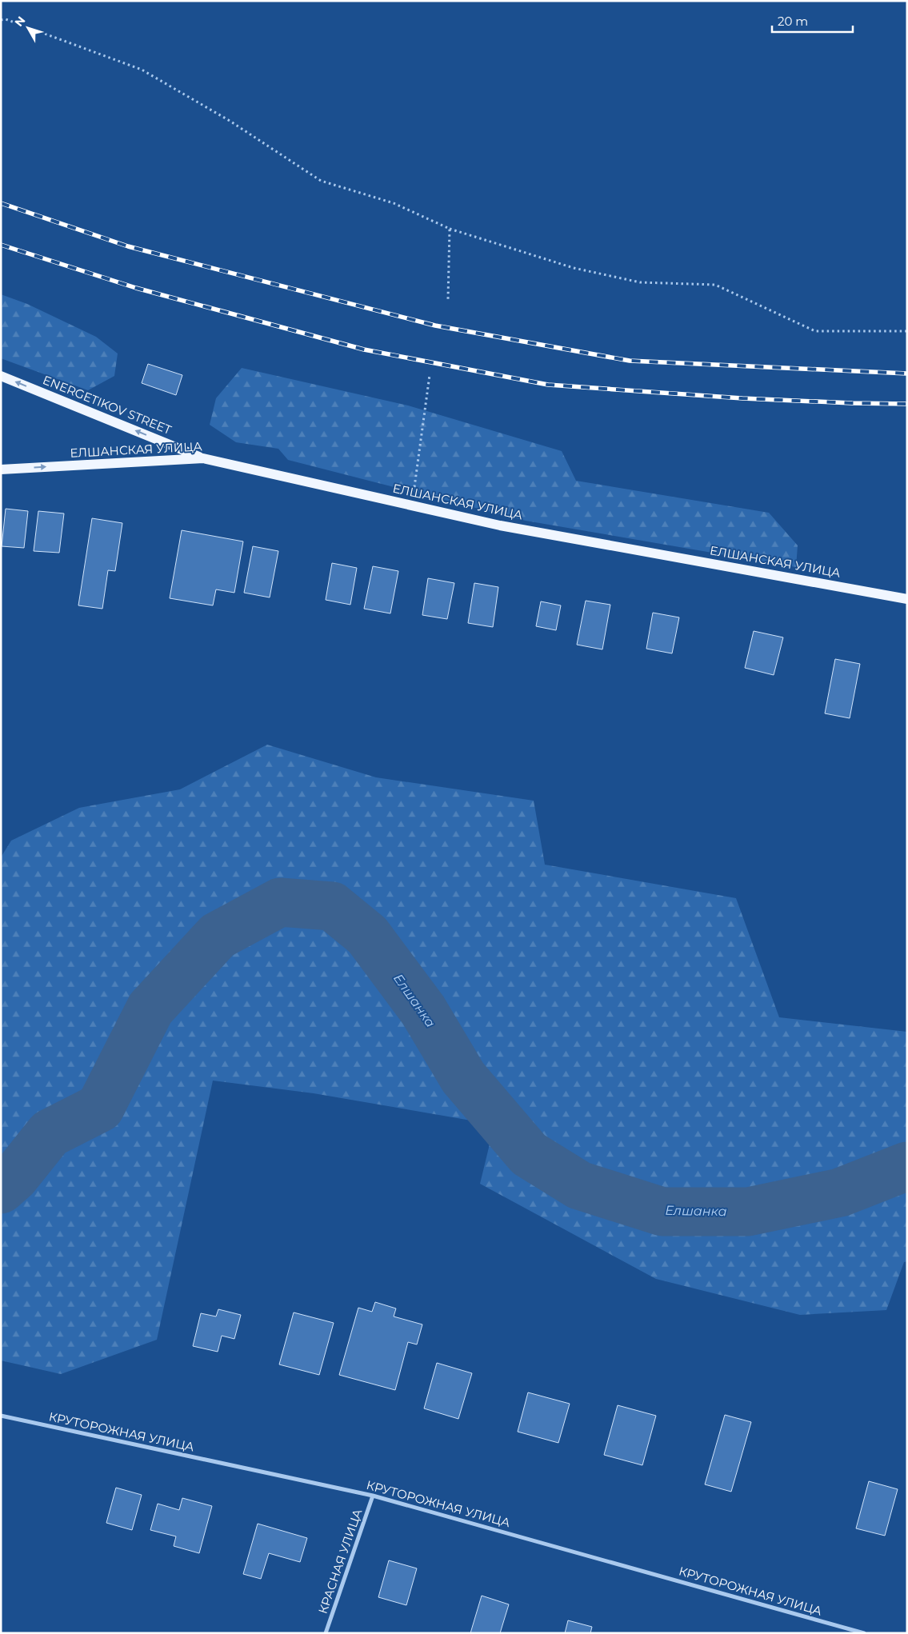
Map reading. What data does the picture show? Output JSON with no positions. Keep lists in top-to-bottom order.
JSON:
{
  "streets": {
    "main road": ["ENERGETIKOV STREET", "ЕЛШАНСКАЯ УЛИЦА"],
    "street": ["КРУТОРОЖНАЯ УЛИЦА", "КРАСНАЯ УЛИЦА"]
  },
  "crossings": [
    ["ENERGETIKOV STREET", "ЕЛШАНСКАЯ УЛИЦА"],
    ["КРУТОРОЖНАЯ УЛИЦА", "КРАСНАЯ УЛИЦА"]
  ],
  "one_way": ["ENERGETIKOV STREET"],
  "water": ["Елшанка"],
  "scale_bar": "20 m",
  "north": "top left"
}
